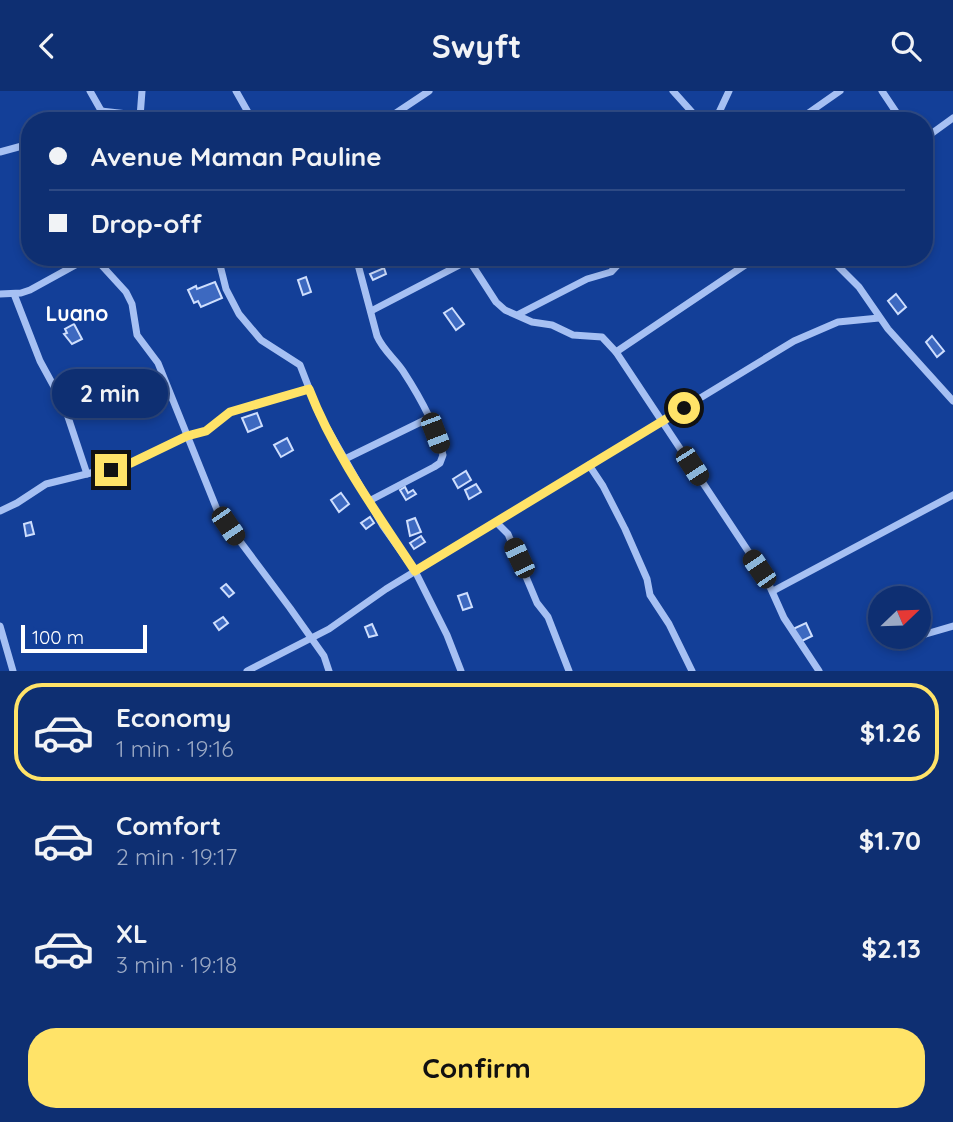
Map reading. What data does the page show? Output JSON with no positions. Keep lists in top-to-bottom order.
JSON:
{
  "districts": ["Luano"],
  "scale_bar": "100 m",
  "north": "top right",
  "page": {
    "header": "Swyft",
    "banner": ["Avenue Maman Pauline", "Drop-off"],
    "bubble": "2 min",
    "scale": "100 m",
    "list": [
      {
        "name": "Economy",
        "note": "1 min · 19:16",
        "value": "$1.26"
      },
      {
        "name": "Comfort",
        "note": "2 min · 19:17",
        "value": "$1.70"
      },
      {
        "name": "XL",
        "note": "3 min · 19:18",
        "value": "$2.13"
      }
    ],
    "buttons": "Confirm"
  }
}
